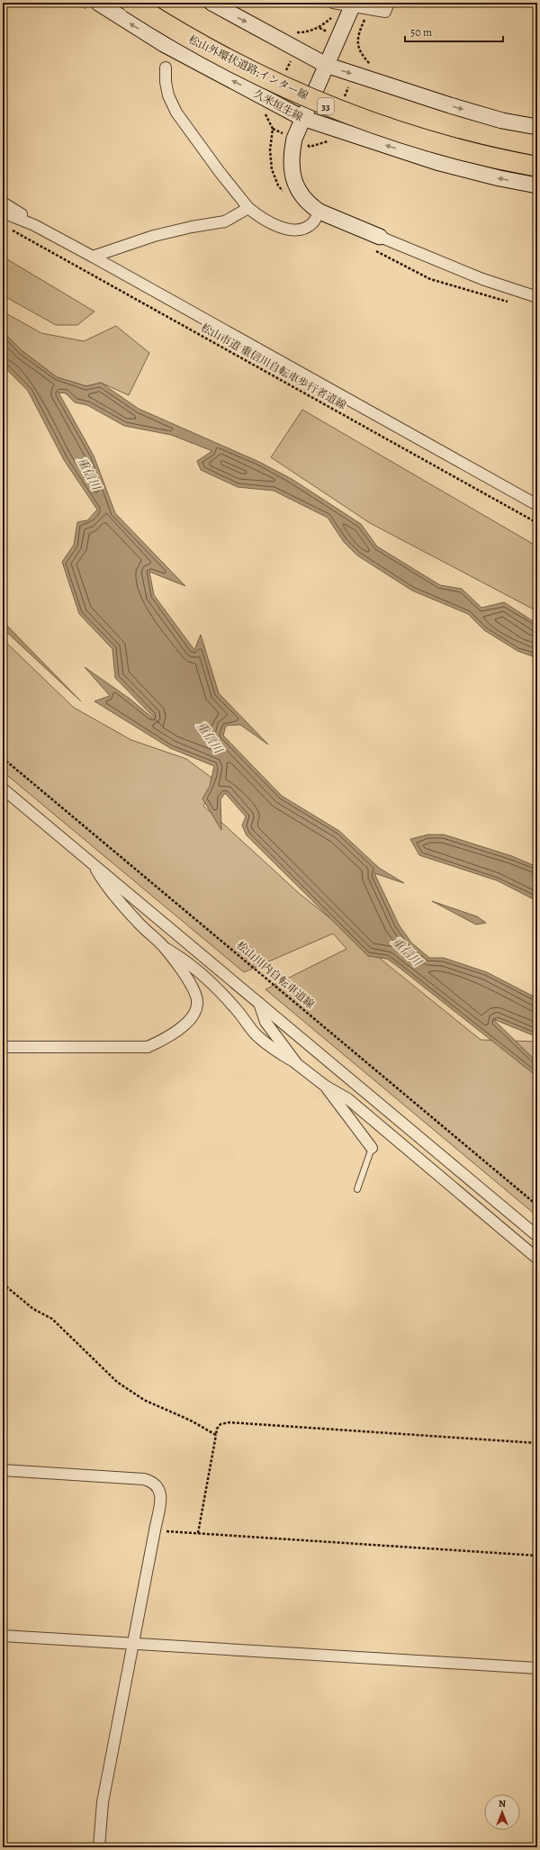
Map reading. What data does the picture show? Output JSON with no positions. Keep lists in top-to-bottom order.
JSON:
{
  "streets": {
    "highway": ["松山外環状道路;インター線", "33"],
    "main road": ["久米垣生線"],
    "path": ["松山市道 重信川自転車歩行者道線", "松山川内自転車道線"]
  },
  "water": ["重信川"],
  "scale_bar": "50 m",
  "north": "top"
}
